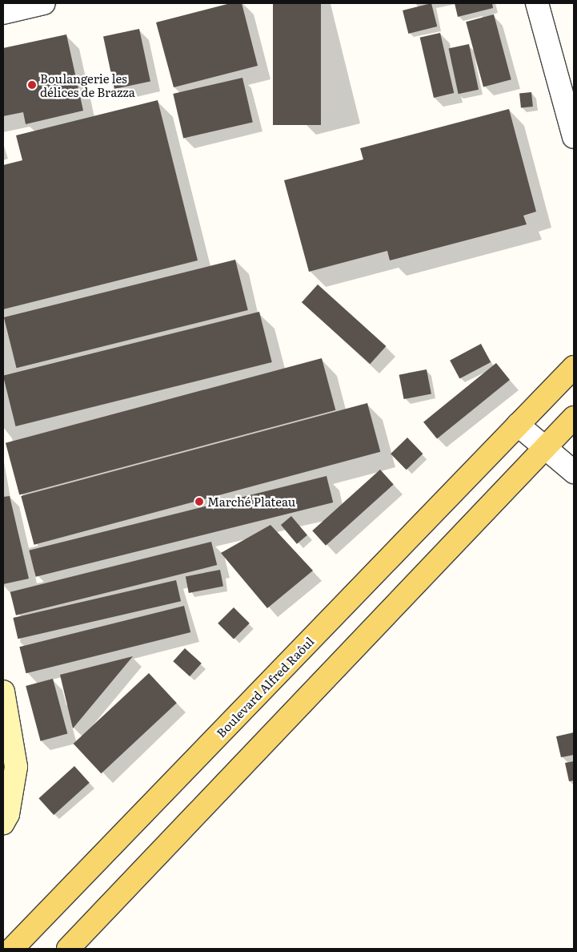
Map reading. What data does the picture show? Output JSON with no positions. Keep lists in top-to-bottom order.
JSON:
{
  "streets": {
    "main road": ["Boulevard Alfred Raôul"]
  },
  "places": ["Boulangerie les délices de Brazza", "Marché Plateau"]
}
